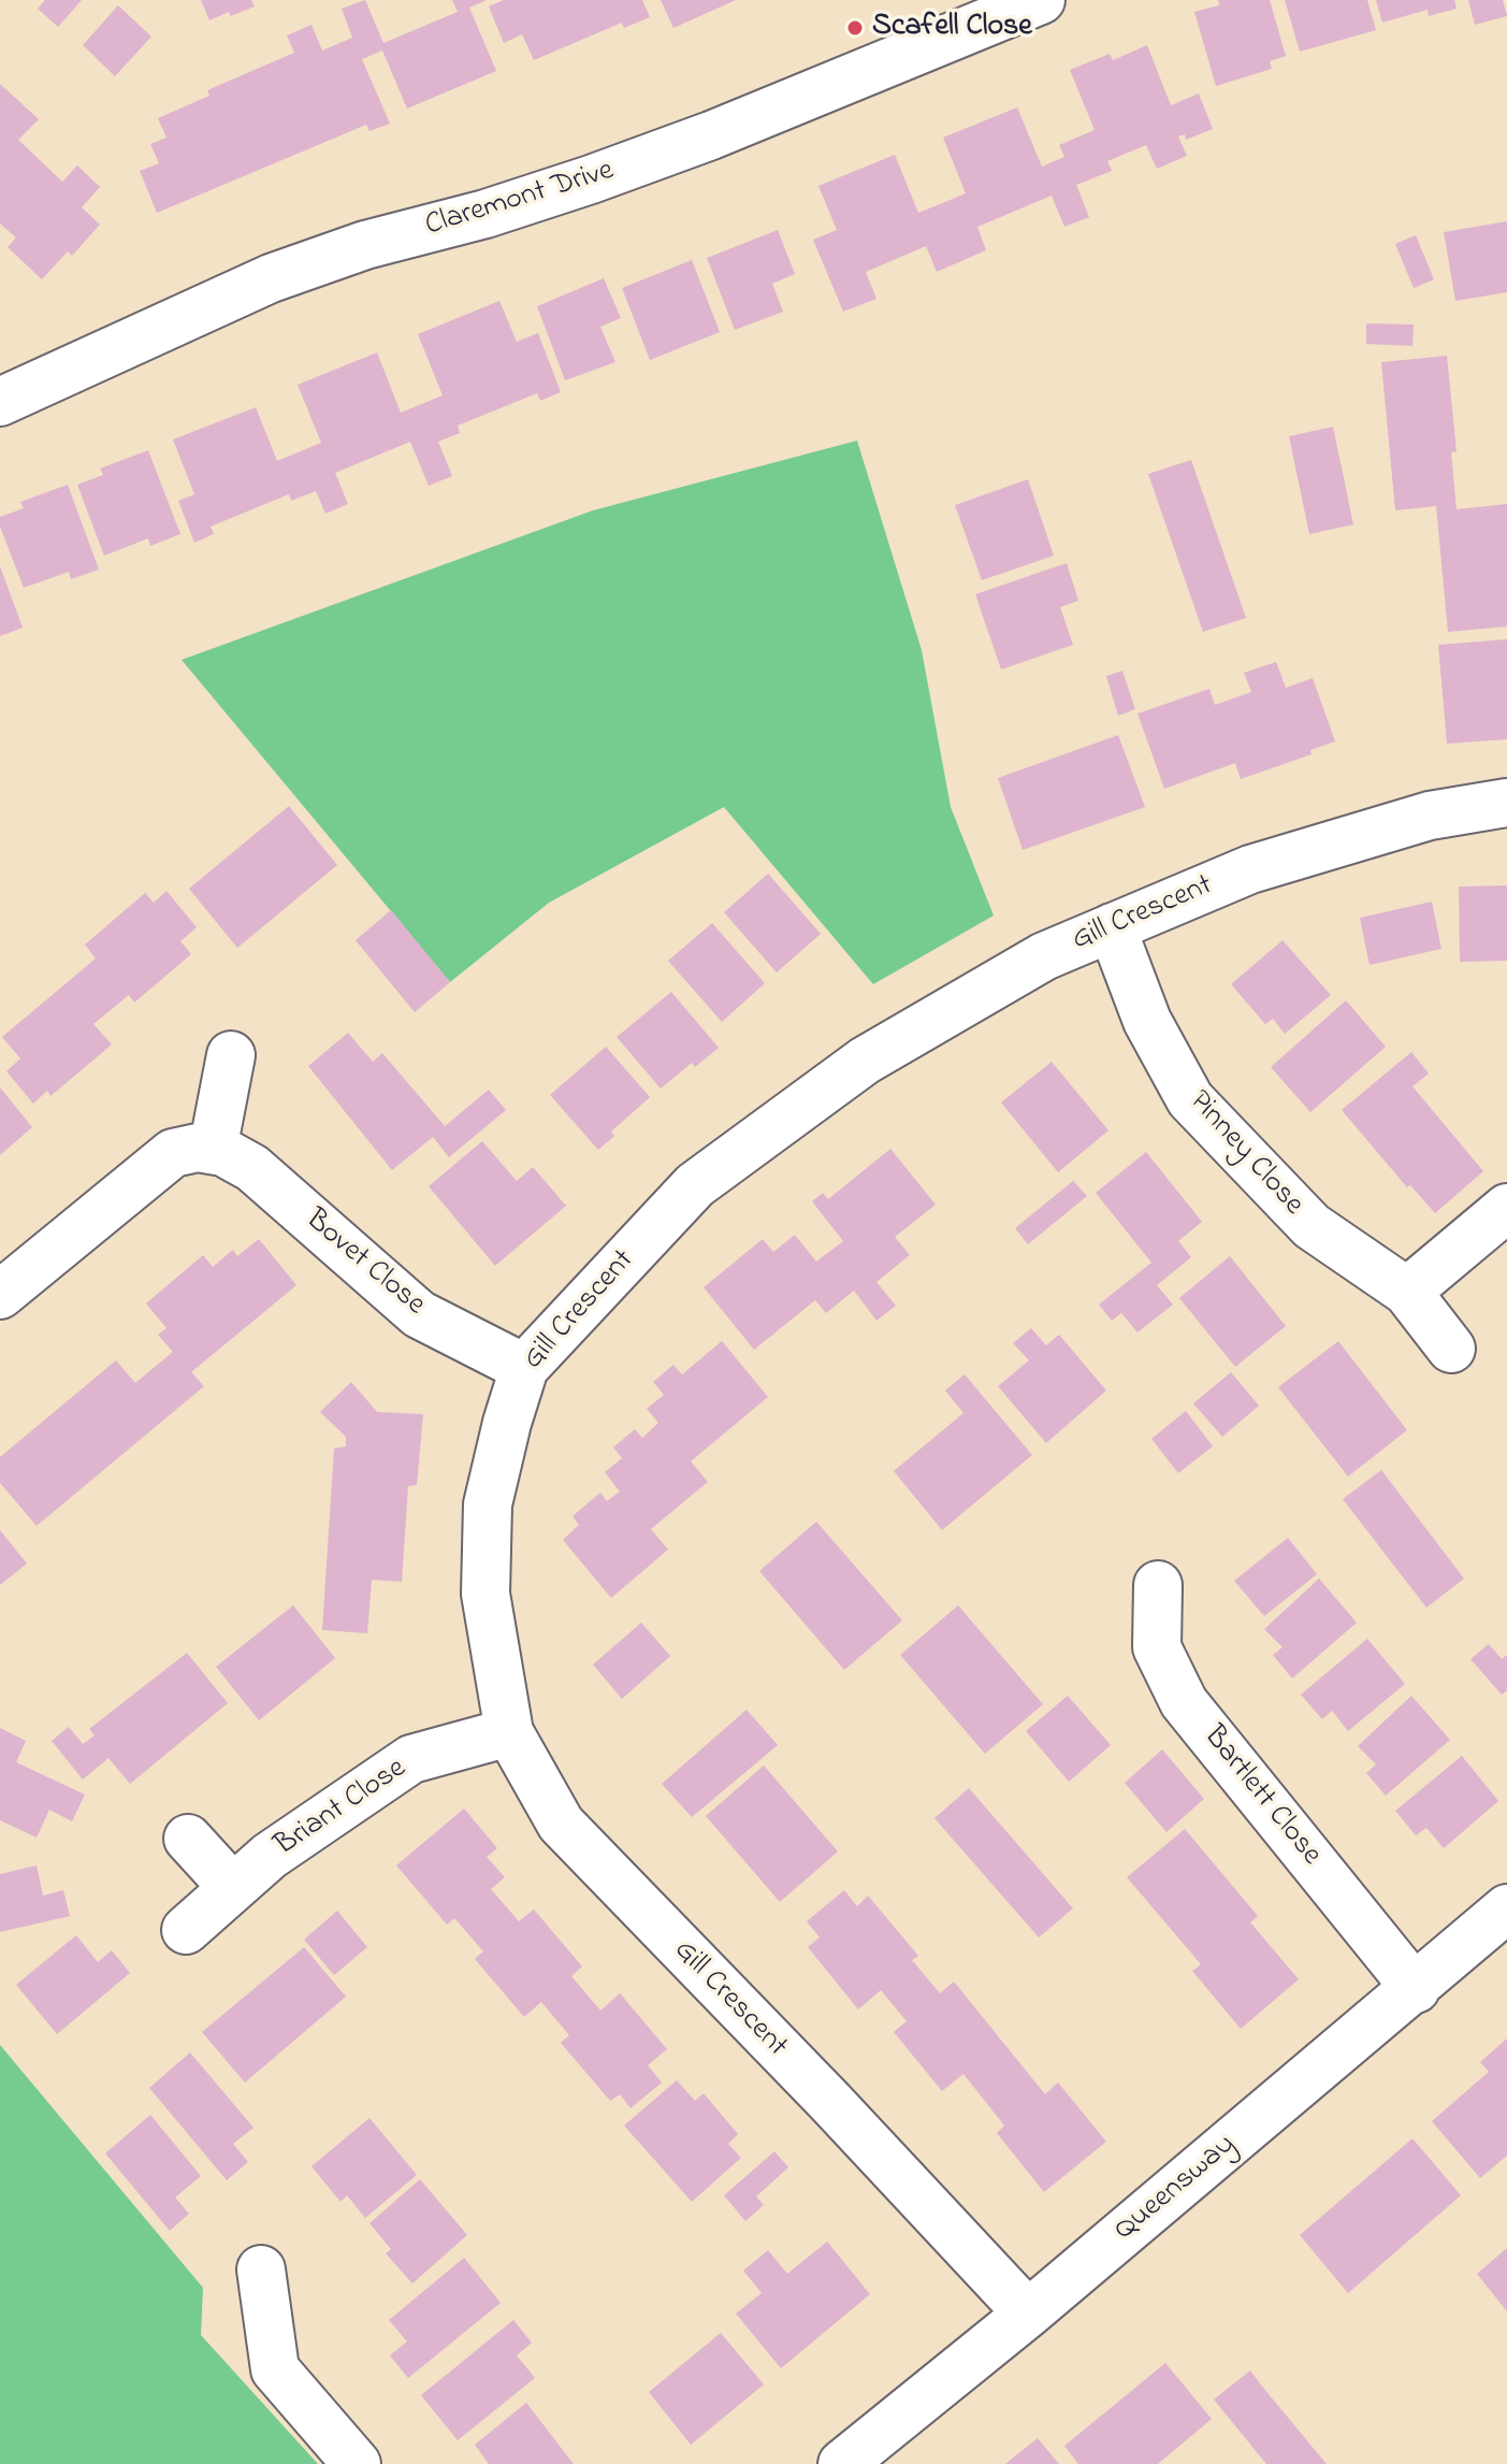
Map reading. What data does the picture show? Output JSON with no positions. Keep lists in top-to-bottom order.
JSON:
{
  "streets": {
    "street": [
      "Claremont Drive",
      "Gill Crescent",
      "Pinney Close",
      "Bovet Close",
      "Bartlett Close",
      "Briant Close",
      "Queensway"
    ]
  },
  "crossings": [
    ["Gill Crescent", "Pinney Close"],
    ["Gill Crescent", "Bovet Close"],
    ["Gill Crescent", "Briant Close"],
    ["Gill Crescent", "Queensway"],
    ["Bartlett Close", "Queensway"]
  ],
  "places": ["Scafell Close"]
}
